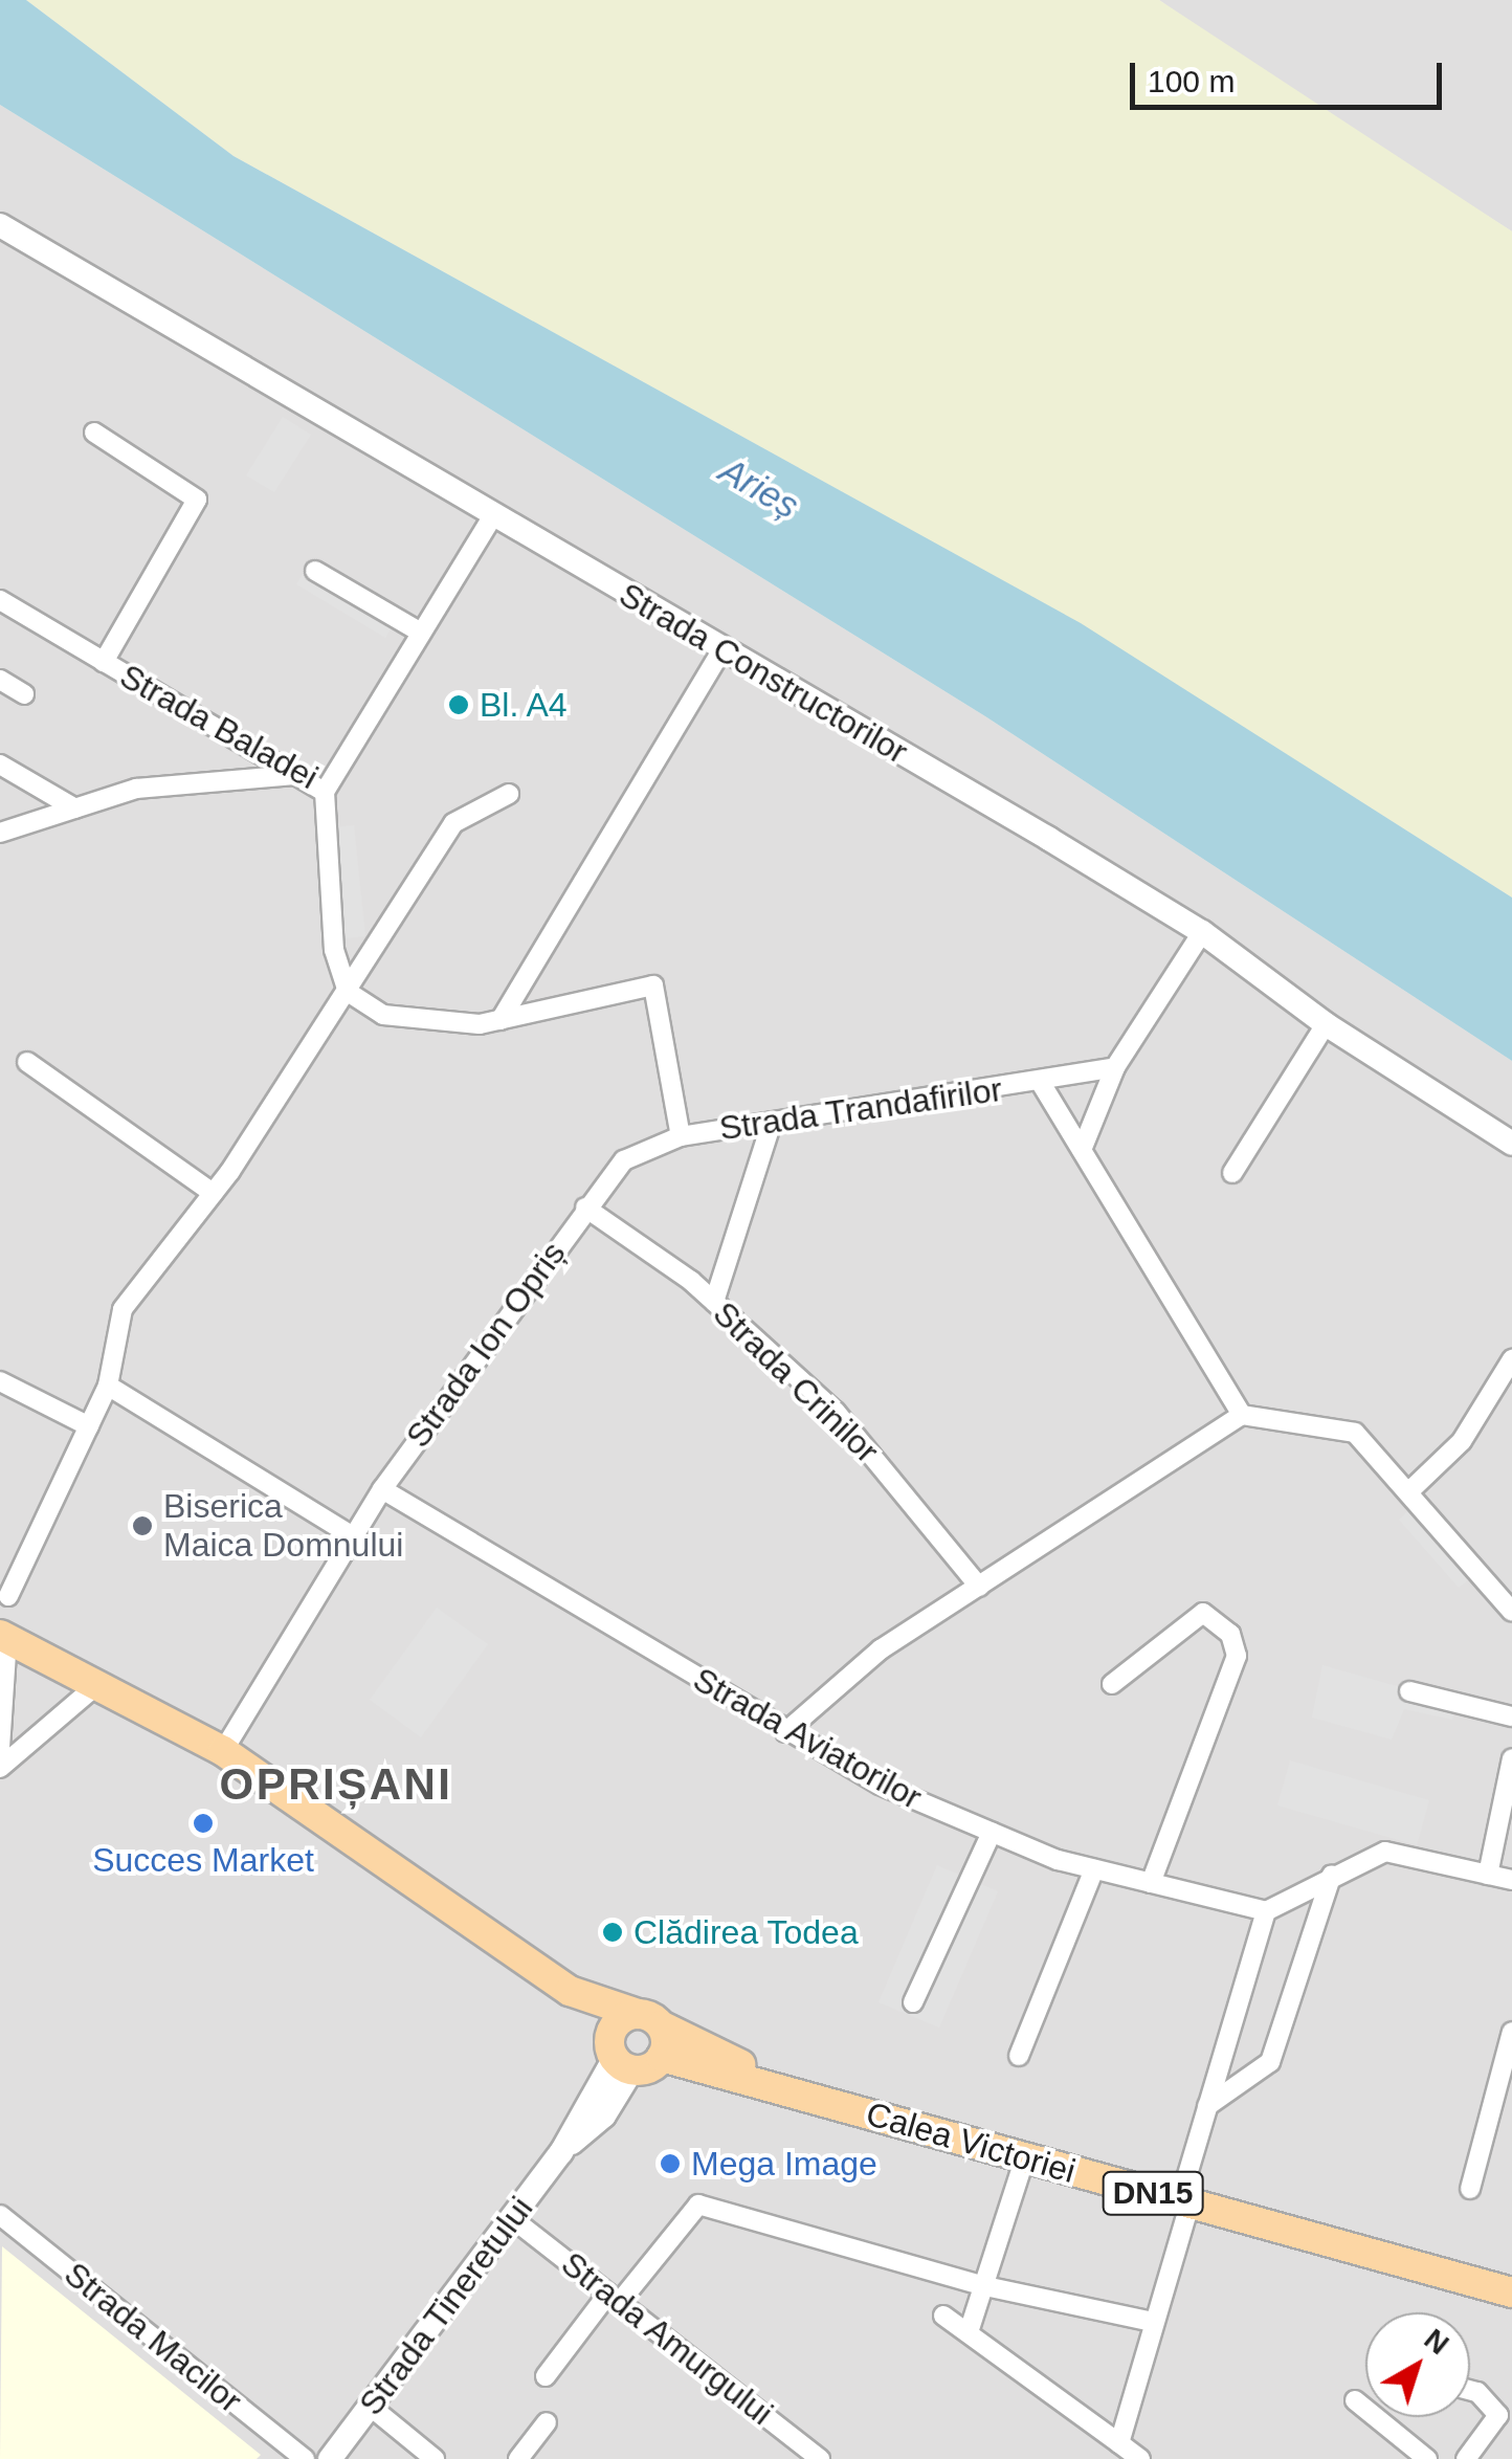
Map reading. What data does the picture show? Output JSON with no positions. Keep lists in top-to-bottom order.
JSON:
{
  "streets": {
    "main road": ["Calea Victoriei", "DN15"],
    "street": [
      "Strada Constructorilor",
      "Strada Baladei",
      "Strada Trandafirilor",
      "Strada Ion Opriș",
      "Strada Crinilor",
      "Strada Aviatorilor",
      "Strada Tineretului",
      "Strada Macilor",
      "Strada Amurgului"
    ]
  },
  "crossings": [
    ["Strada Constructorilor", "Strada Baladei"],
    ["Strada Trandafirilor", "Strada Ion Opriș"],
    ["Strada Trandafirilor", "Strada Crinilor"],
    ["Strada Ion Opriș", "Strada Crinilor"],
    ["Strada Ion Opriș", "Strada Aviatorilor"],
    ["Strada Ion Opriș", "Calea Victoriei"],
    ["Calea Victoriei", "Strada Tineretului"],
    ["Strada Tineretului", "Strada Amurgului"]
  ],
  "districts": ["OPRIȘANI"],
  "water": ["Arieș"],
  "places": [
    "Bl. A4",
    "Biserica Maica Domnului",
    "Succes Market",
    "Clădirea Todea",
    "Mega Image"
  ],
  "scale_bar": "100 m",
  "north": "top right"
}
